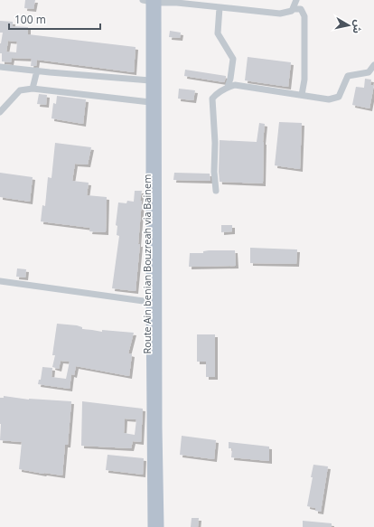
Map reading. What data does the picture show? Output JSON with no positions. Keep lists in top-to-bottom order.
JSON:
{
  "streets": {
    "main road": ["Route Ain benian Bouzreah via Bainem"]
  },
  "scale_bar": "100 m",
  "north": "right"
}
